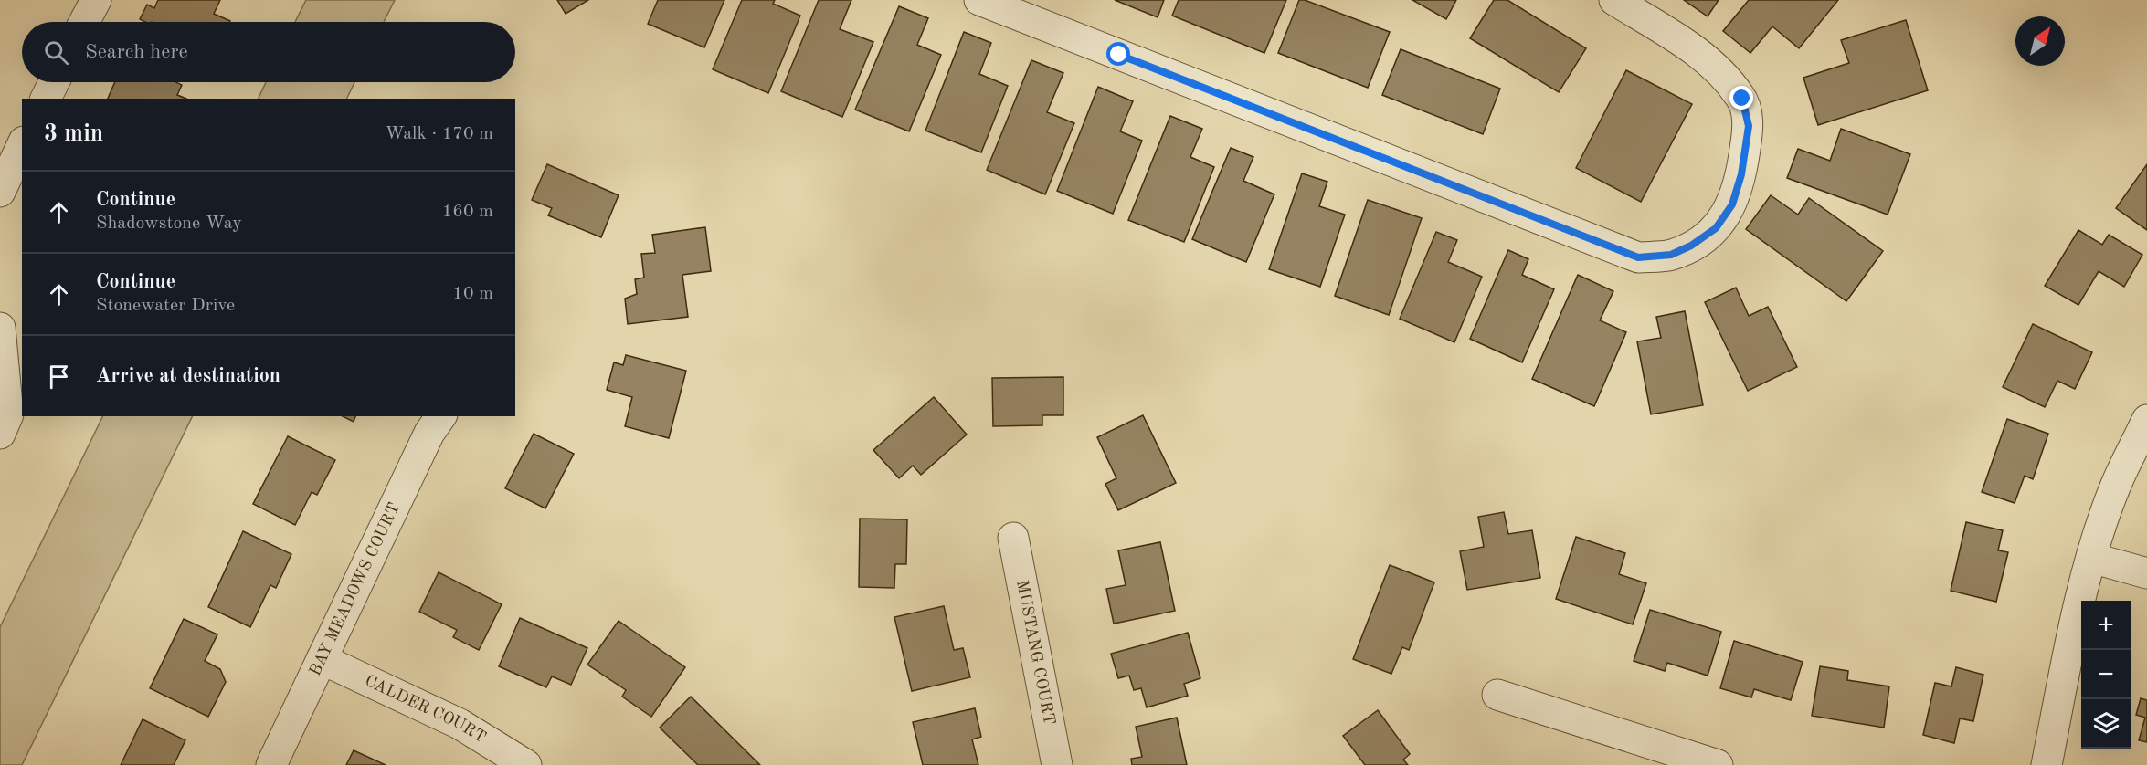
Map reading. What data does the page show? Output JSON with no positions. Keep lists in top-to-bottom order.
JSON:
{
  "streets": {
    "street": ["BAY MEADOWS COURT", "MUSTANG COURT", "CALDER COURT"]
  },
  "crossings": [
    ["BAY MEADOWS COURT", "CALDER COURT"]
  ],
  "north": "top right",
  "page": {
    "search": "Search here",
    "heading": ["3 min", "Walk · 170 m"],
    "list": [
      ["Continue", "Shadowstone Way", "160 m"],
      ["Continue", "Stonewater Drive", "10 m"],
      "Arrive at destination"
    ],
    "map_buttons": ["+", "−"]
  }
}
